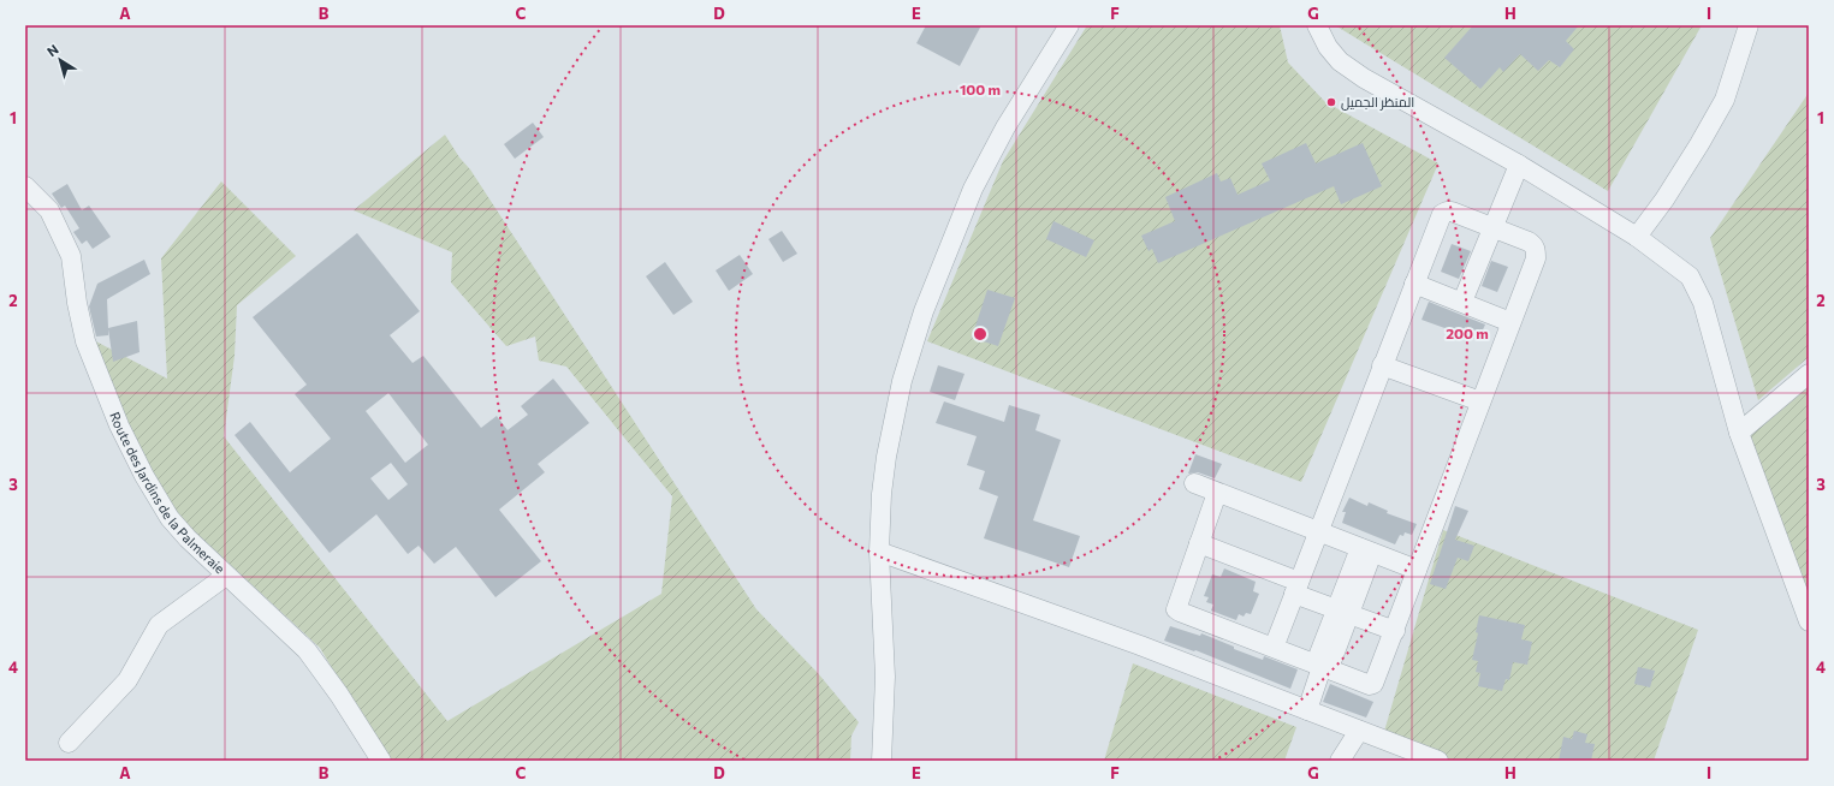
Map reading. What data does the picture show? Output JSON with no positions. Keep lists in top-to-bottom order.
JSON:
{
  "streets": {
    "street": ["Route des Jardins de la Palmeraie"]
  },
  "places": ["المنظر الجميل"],
  "north": "top left",
  "grid": {
    "columns": [
      "A",
      "B",
      "C",
      "D",
      "E",
      "F",
      "G",
      "H",
      "I"
    ],
    "rows": [
      "1",
      "2",
      "3",
      "4"
    ]
  },
  "rings": ["100 m", "200 m"]
}
